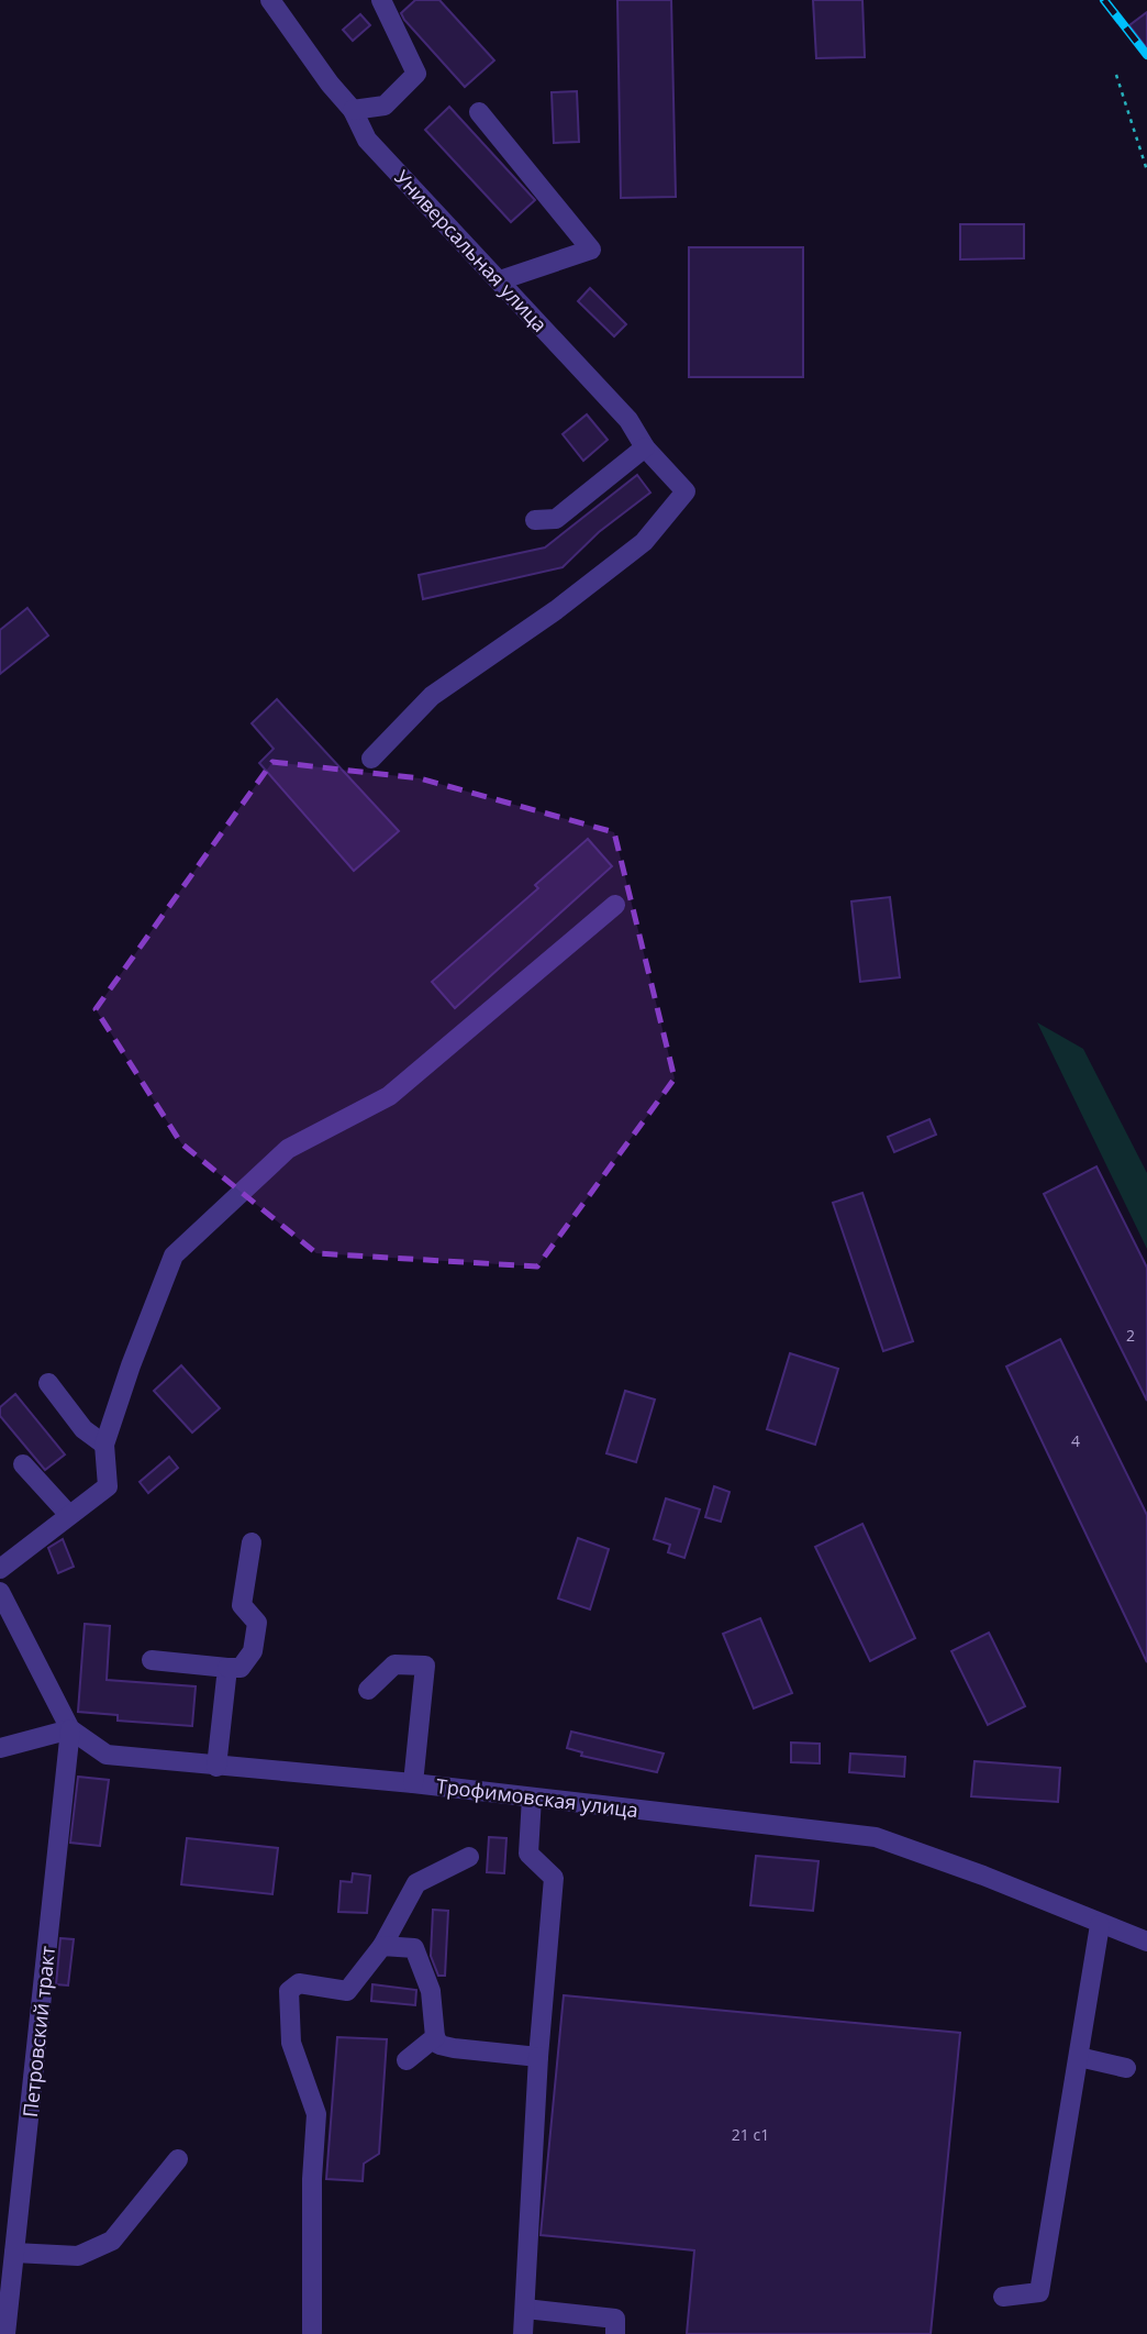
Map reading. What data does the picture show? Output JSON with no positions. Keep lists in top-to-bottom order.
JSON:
{
  "streets": {
    "street": ["Универсальная улица", "Трофимовская улица", "Петровский тракт"]
  },
  "crossings": [
    ["Трофимовская улица", "Петровский тракт"]
  ],
  "house_numbers": ["2", "4", "21 с1"]
}
